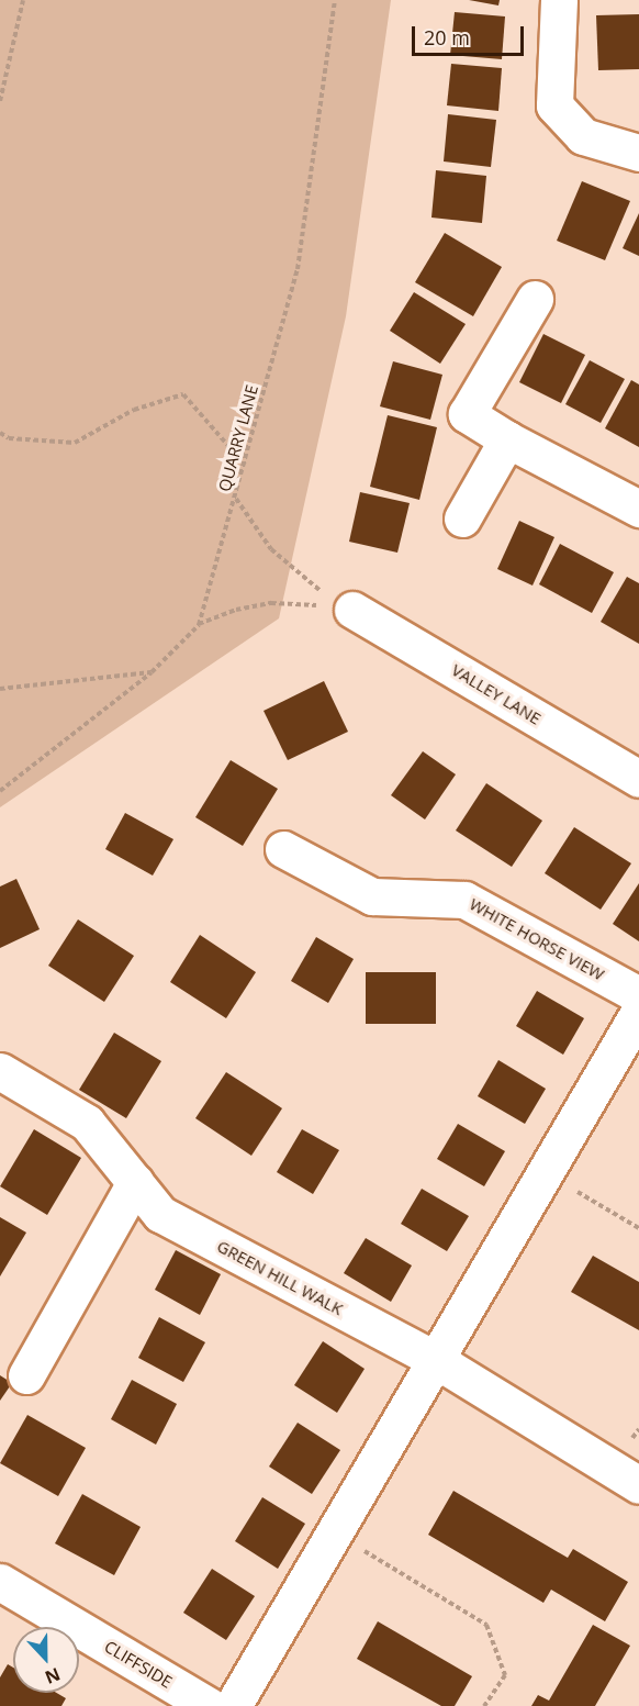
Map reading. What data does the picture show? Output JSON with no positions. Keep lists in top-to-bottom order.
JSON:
{
  "streets": {
    "street": [
      "VALLEY LANE",
      "WHITE HORSE VIEW",
      "GREEN HILL WALK",
      "CLIFFSIDE"
    ],
    "path": ["QUARRY LANE"]
  },
  "scale_bar": "20 m",
  "north": "bottom"
}
